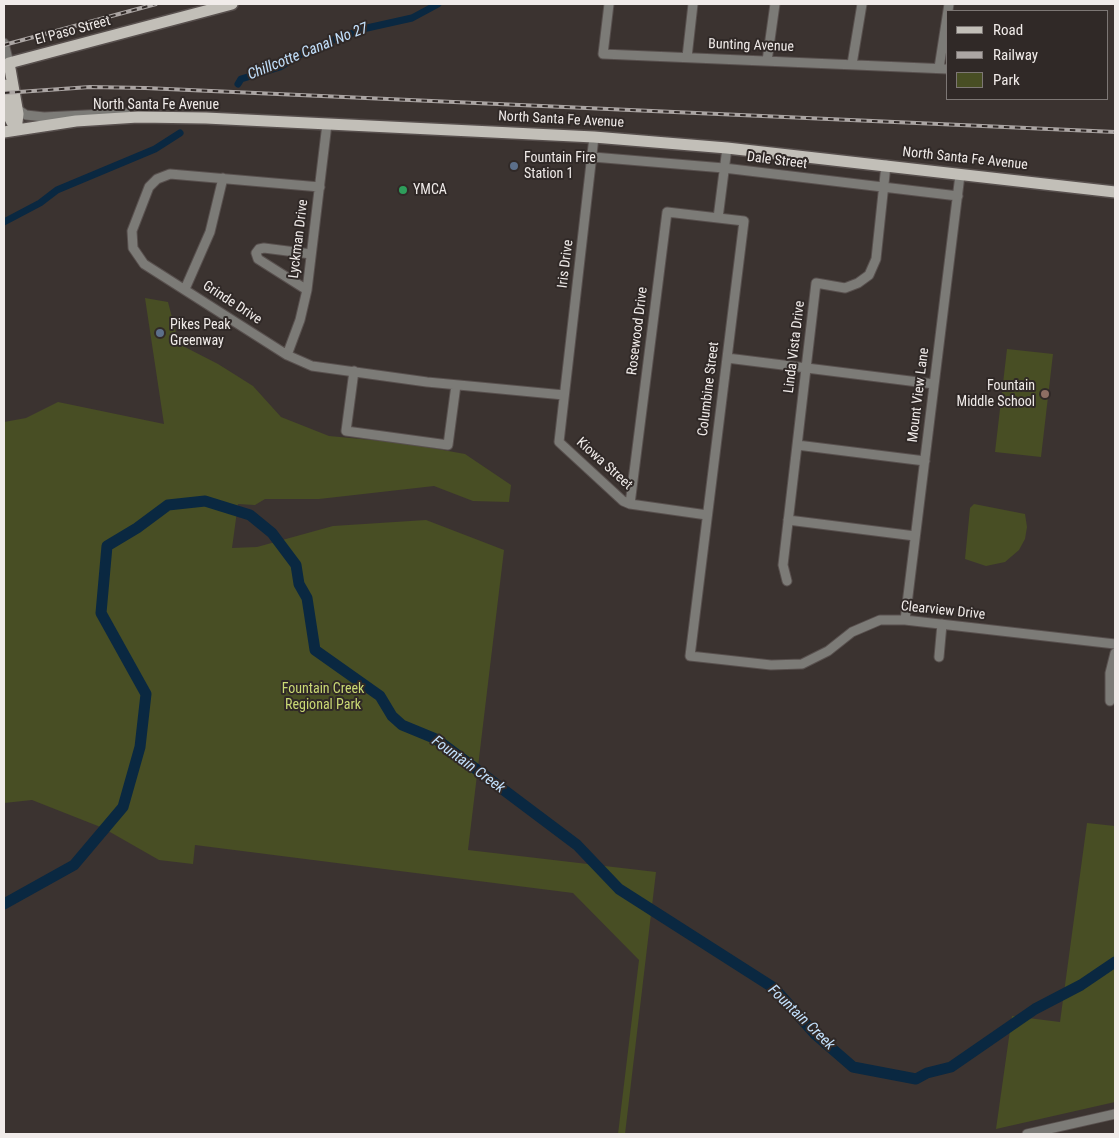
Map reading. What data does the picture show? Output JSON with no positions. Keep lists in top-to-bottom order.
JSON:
{
  "streets": {
    "main road": ["El Paso Street", "North Santa Fe Avenue"],
    "street": [
      "Bunting Avenue",
      "Dale Street",
      "Lyckman Drive",
      "Iris Drive",
      "Grinde Drive",
      "Rosewood Drive",
      "Linda Vista Drive",
      "Columbine Street",
      "Mount View Lane",
      "Kiowa Street",
      "Clearview Drive"
    ]
  },
  "crossings": [
    ["North Santa Fe Avenue", "Lyckman Drive"],
    ["North Santa Fe Avenue", "Iris Drive"],
    ["North Santa Fe Avenue", "Linda Vista Drive"],
    ["North Santa Fe Avenue", "Mount View Lane"],
    ["Dale Street", "Iris Drive"],
    ["Dale Street", "Linda Vista Drive"],
    ["Dale Street", "Mount View Lane"],
    ["Lyckman Drive", "Grinde Drive"],
    ["Iris Drive", "Grinde Drive"],
    ["Iris Drive", "Kiowa Street"],
    ["Grinde Drive", "Kiowa Street"],
    ["Rosewood Drive", "Columbine Street"],
    ["Rosewood Drive", "Kiowa Street"],
    ["Columbine Street", "Kiowa Street"],
    ["Columbine Street", "Clearview Drive"],
    ["Mount View Lane", "Clearview Drive"]
  ],
  "water": ["Chillcotte Canal No 27", "Fountain Creek"],
  "parks": ["Fountain Creek Regional Park"],
  "places": [
    "Fountain Fire Station 1",
    "YMCA",
    "Pikes Peak Greenway",
    "Fountain Middle School"
  ],
  "legend": ["Road", "Railway", "Park"]
}
